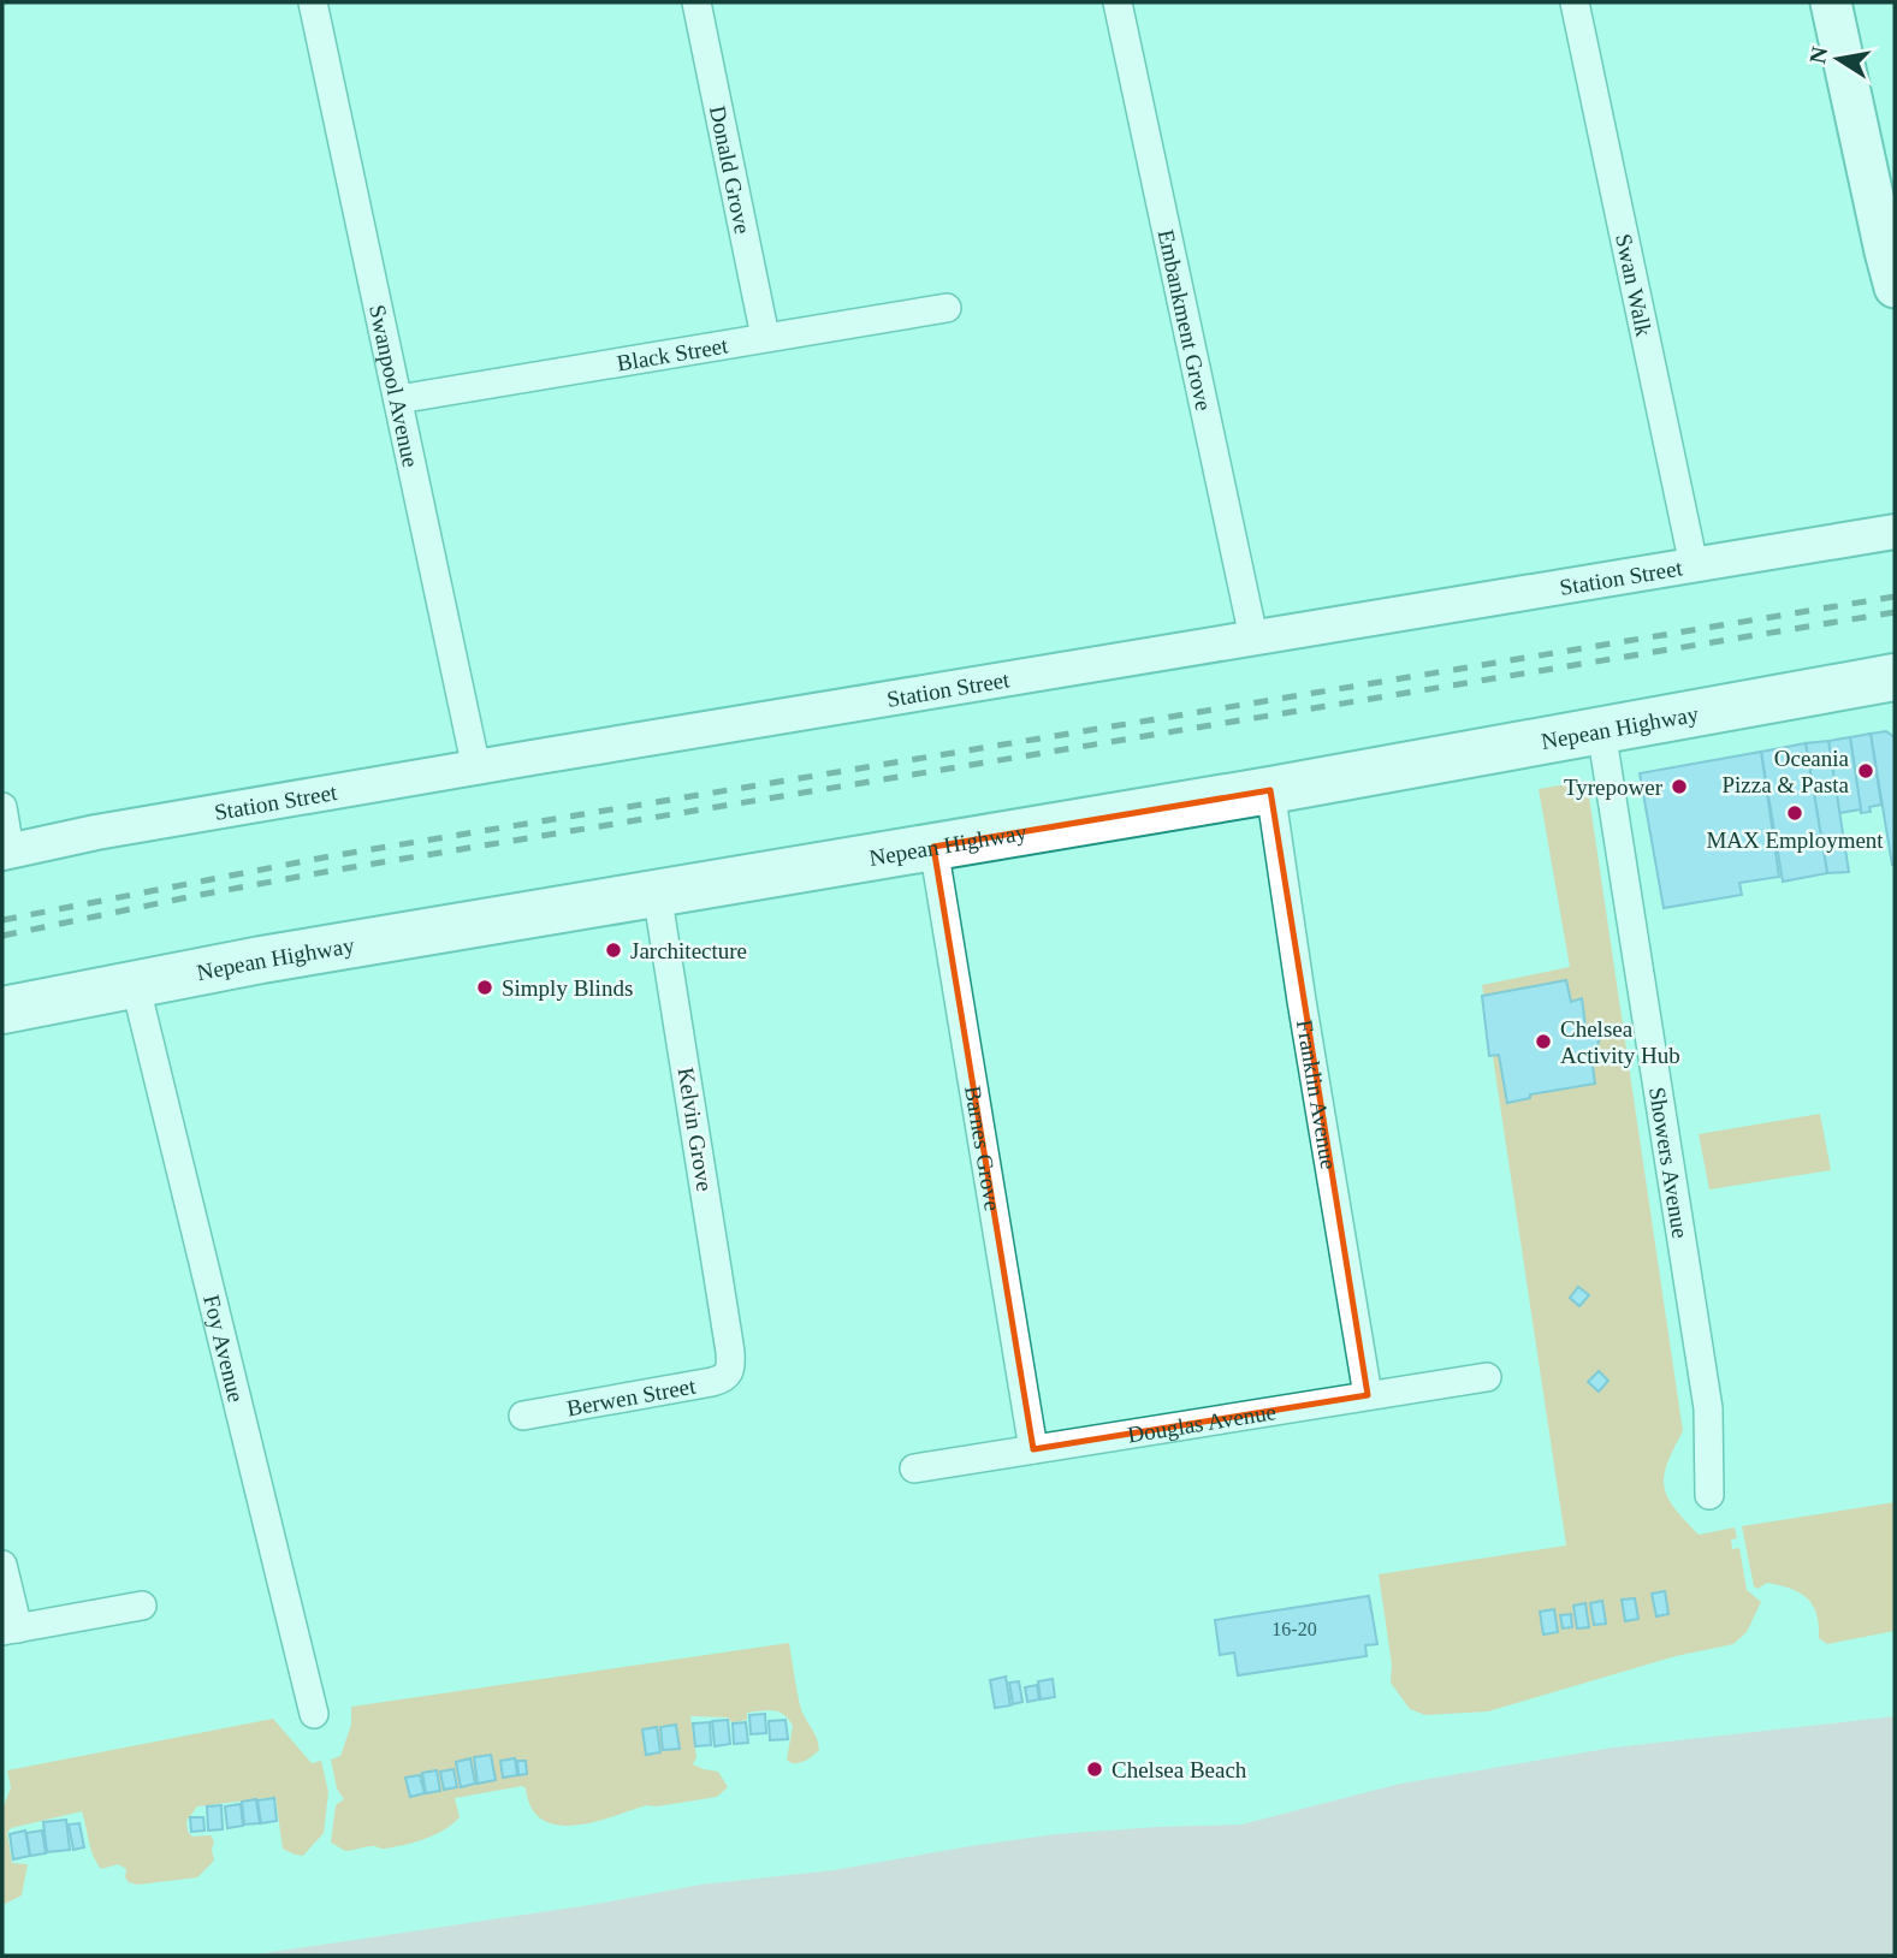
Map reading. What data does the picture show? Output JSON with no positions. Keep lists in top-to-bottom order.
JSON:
{
  "streets": {
    "highway": ["Nepean Highway"],
    "street": [
      "Donald Grove",
      "Swan Walk",
      "Embankment Grove",
      "Black Street",
      "Swanpool Avenue",
      "Station Street",
      "Franklin Avenue",
      "Kelvin Grove",
      "Barnes Grove",
      "Showers Avenue",
      "Foy Avenue",
      "Berwen Street",
      "Douglas Avenue"
    ]
  },
  "crossings": [
    ["Donald Grove", "Black Street"],
    ["Swan Walk", "Station Street"],
    ["Embankment Grove", "Station Street"],
    ["Black Street", "Swanpool Avenue"],
    ["Swanpool Avenue", "Station Street"],
    ["Nepean Highway", "Franklin Avenue"],
    ["Nepean Highway", "Kelvin Grove"],
    ["Nepean Highway", "Barnes Grove"],
    ["Nepean Highway", "Showers Avenue"],
    ["Nepean Highway", "Foy Avenue"],
    ["Franklin Avenue", "Douglas Avenue"],
    ["Kelvin Grove", "Berwen Street"],
    ["Barnes Grove", "Douglas Avenue"]
  ],
  "places": [
    "Oceania Pizza & Pasta",
    "Tyrepower",
    "MAX Employment",
    "Jarchitecture",
    "Simply Blinds",
    "Chelsea Activity Hub",
    "Chelsea Beach"
  ],
  "house_numbers": ["16-20"],
  "north": "left"
}
